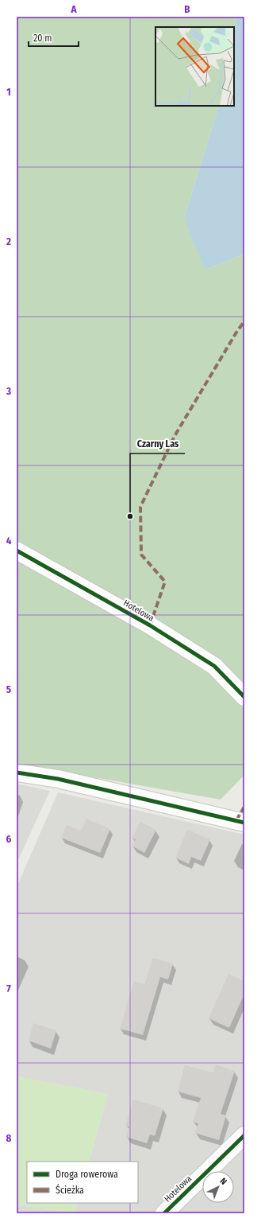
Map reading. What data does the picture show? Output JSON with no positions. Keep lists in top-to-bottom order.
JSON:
{
  "streets": {
    "street": ["Hotelowa"]
  },
  "places": ["Czarny Las"],
  "legend": ["Droga rowerowa", "Ścieżka"],
  "scale_bar": "20 m",
  "north": "top right",
  "grid": {
    "columns": ["A", "B"],
    "rows": [
      "1",
      "2",
      "3",
      "4",
      "5",
      "6",
      "7",
      "8"
    ]
  }
}
